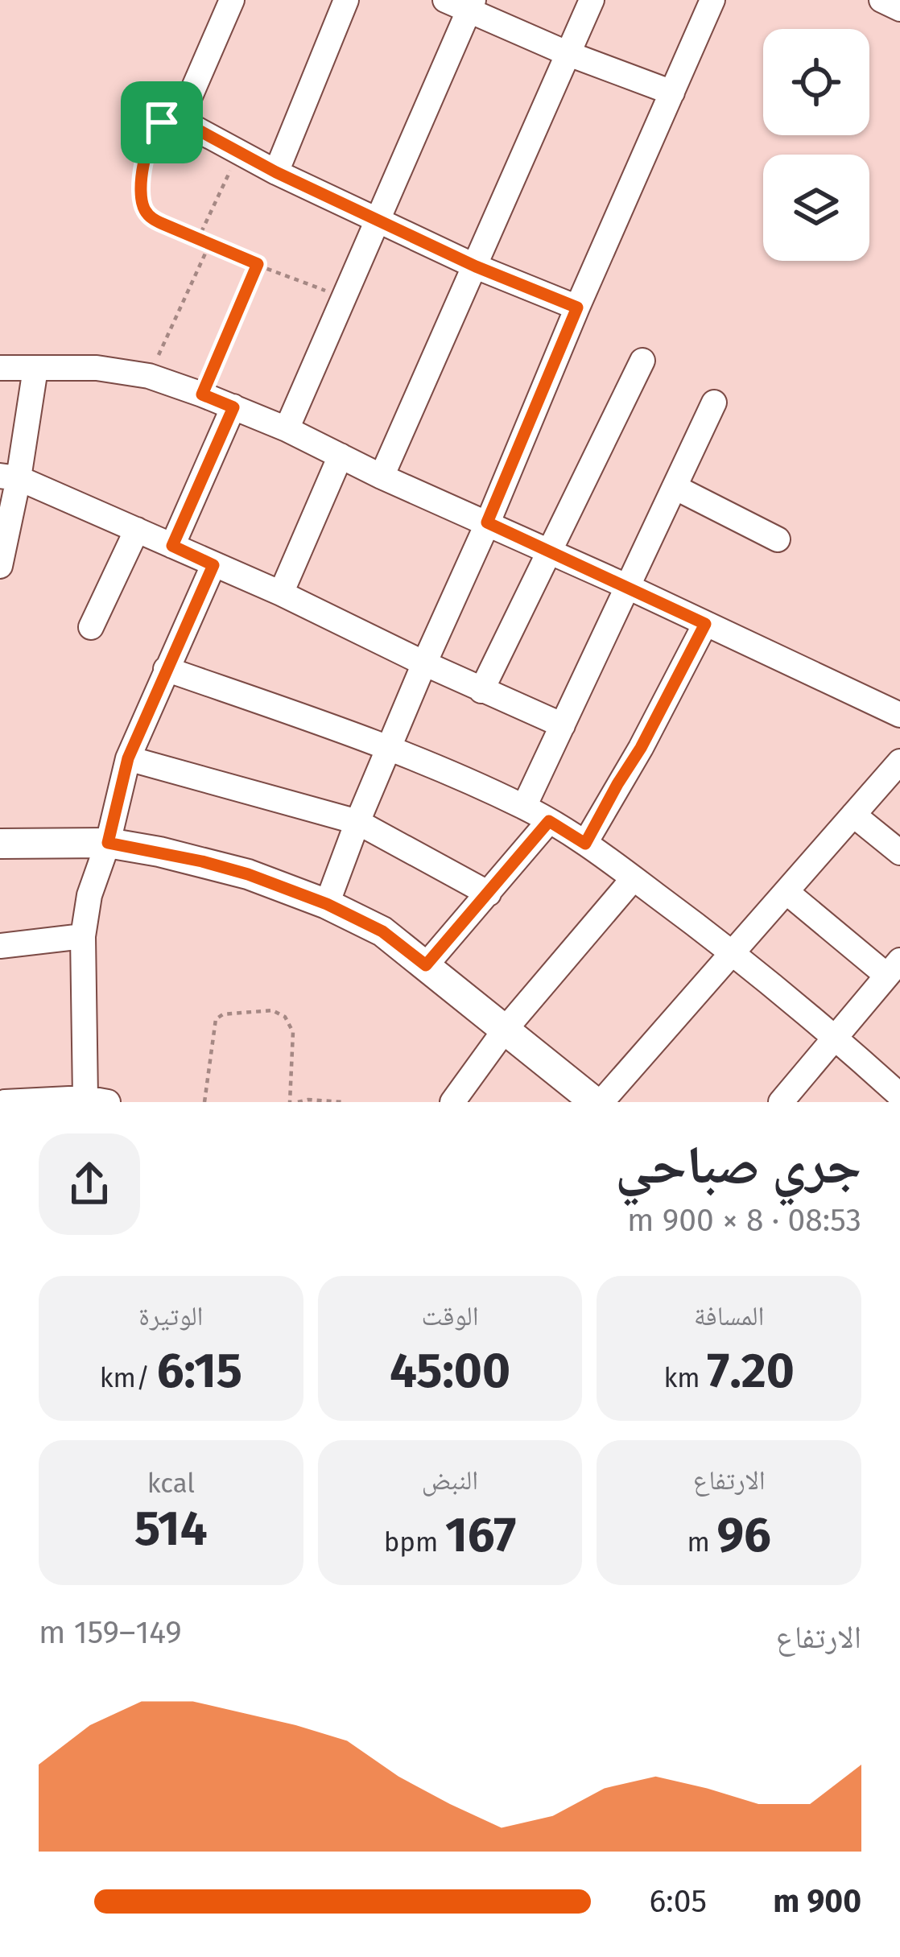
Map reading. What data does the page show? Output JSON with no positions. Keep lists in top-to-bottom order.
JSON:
{
  "page": {
    "heading": ["جري صباحي", "08:53 · 8 × 900 m"],
    "stats": [
      ["المسافة", "7.20 km"],
      ["الوقت", "45:00"],
      ["الوتيرة", "6:15 /km"],
      ["الارتفاع", "96 m"],
      ["النبض", "167 bpm"],
      ["kcal", "514"]
    ],
    "chart": ["الارتفاع", "149–159 m"],
    "list": [
      {
        "name": "900 m",
        "note": "6:05"
      }
    ]
  }
}
